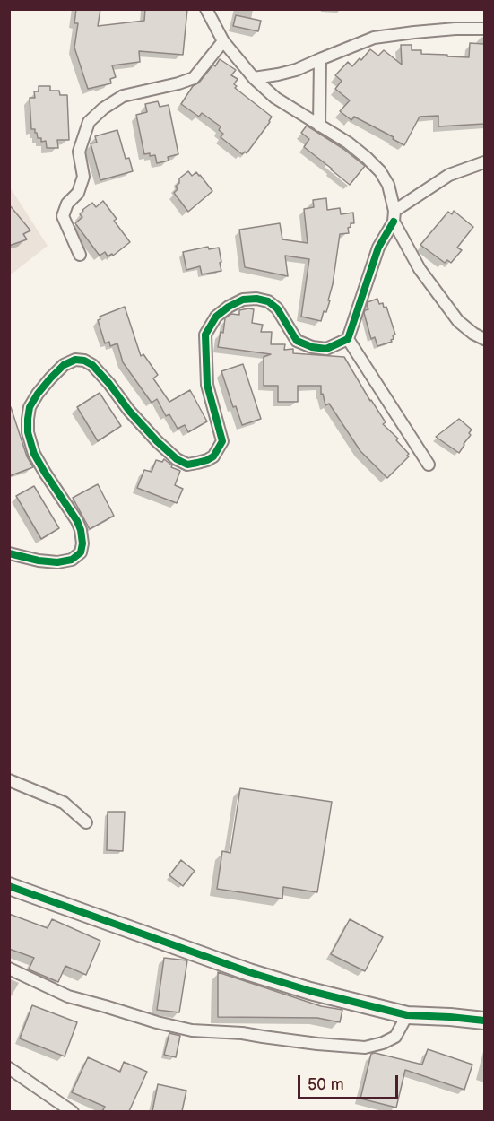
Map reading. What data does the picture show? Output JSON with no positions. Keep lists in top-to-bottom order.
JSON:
{
  "scale_bar": "50 m"
}
